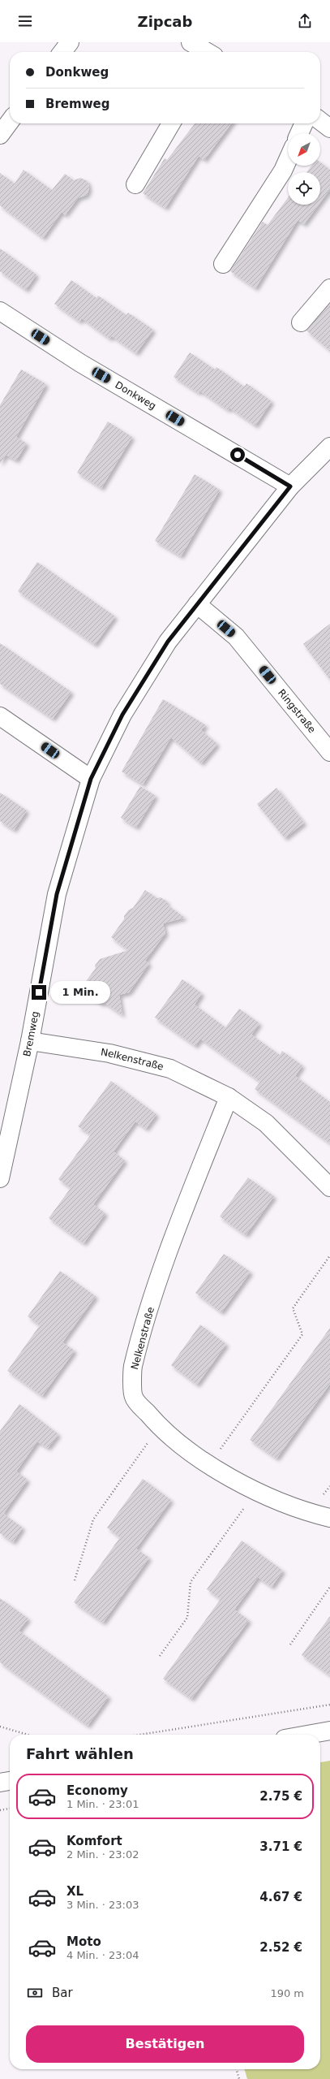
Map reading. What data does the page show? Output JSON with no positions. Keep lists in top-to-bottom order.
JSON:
{
  "streets": {
    "street": [
      "Donkweg",
      "Ringstraße",
      "Bremweg",
      "Nelkenstraße"
    ]
  },
  "crossings": [
    ["Donkweg", "Bremweg"],
    ["Ringstraße", "Bremweg"],
    ["Bremweg", "Nelkenstraße"]
  ],
  "north": "bottom left",
  "page": {
    "header": "Zipcab",
    "banner": ["Donkweg", "Bremweg"],
    "bubble": "1 Min.",
    "heading": "Fahrt wählen",
    "list": [
      {
        "name": "Economy",
        "note": "1 Min. · 23:01",
        "value": "2.75 €"
      },
      {
        "name": "Komfort",
        "note": "2 Min. · 23:02",
        "value": "3.71 €"
      },
      {
        "name": "XL",
        "note": "3 Min. · 23:03",
        "value": "4.67 €"
      },
      {
        "name": "Moto",
        "note": "4 Min. · 23:04",
        "value": "2.52 €"
      }
    ],
    "pay": ["Bar", "190 m"],
    "buttons": "Bestätigen"
  }
}
